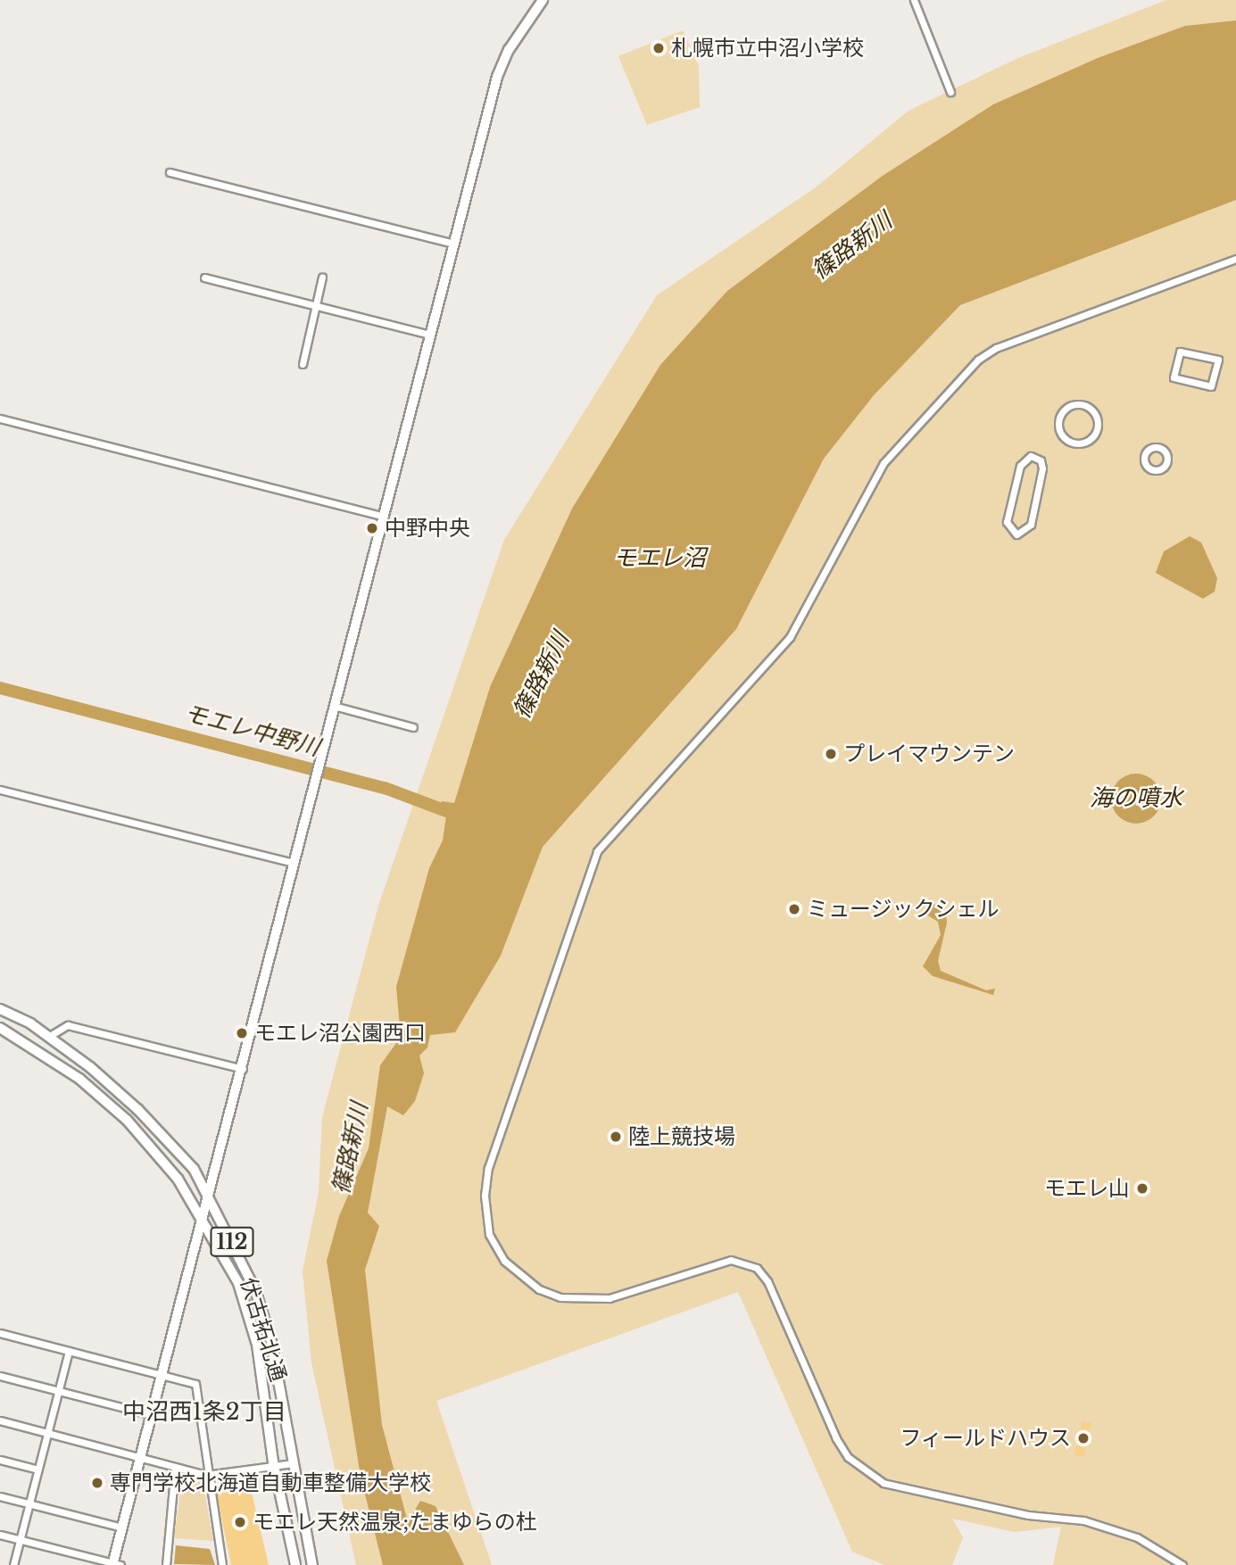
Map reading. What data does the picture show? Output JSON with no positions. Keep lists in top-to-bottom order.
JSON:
{
  "streets": {
    "main road": ["112", "伏古拓北通"]
  },
  "districts": ["中沼西1条2丁目"],
  "water": [
    "篠路新川",
    "モエレ沼",
    "モエレ中野川",
    "海の噴水"
  ],
  "places": [
    "札幌市立中沼小学校",
    "中野中央",
    "プレイマウンテン",
    "ミュージックシェル",
    "モエレ沼公園西口",
    "陸上競技場",
    "モエレ山",
    "フィールドハウス",
    "専門学校北海道自動車整備大学校",
    "モエレ天然温泉;たまゆらの杜"
  ]
}
